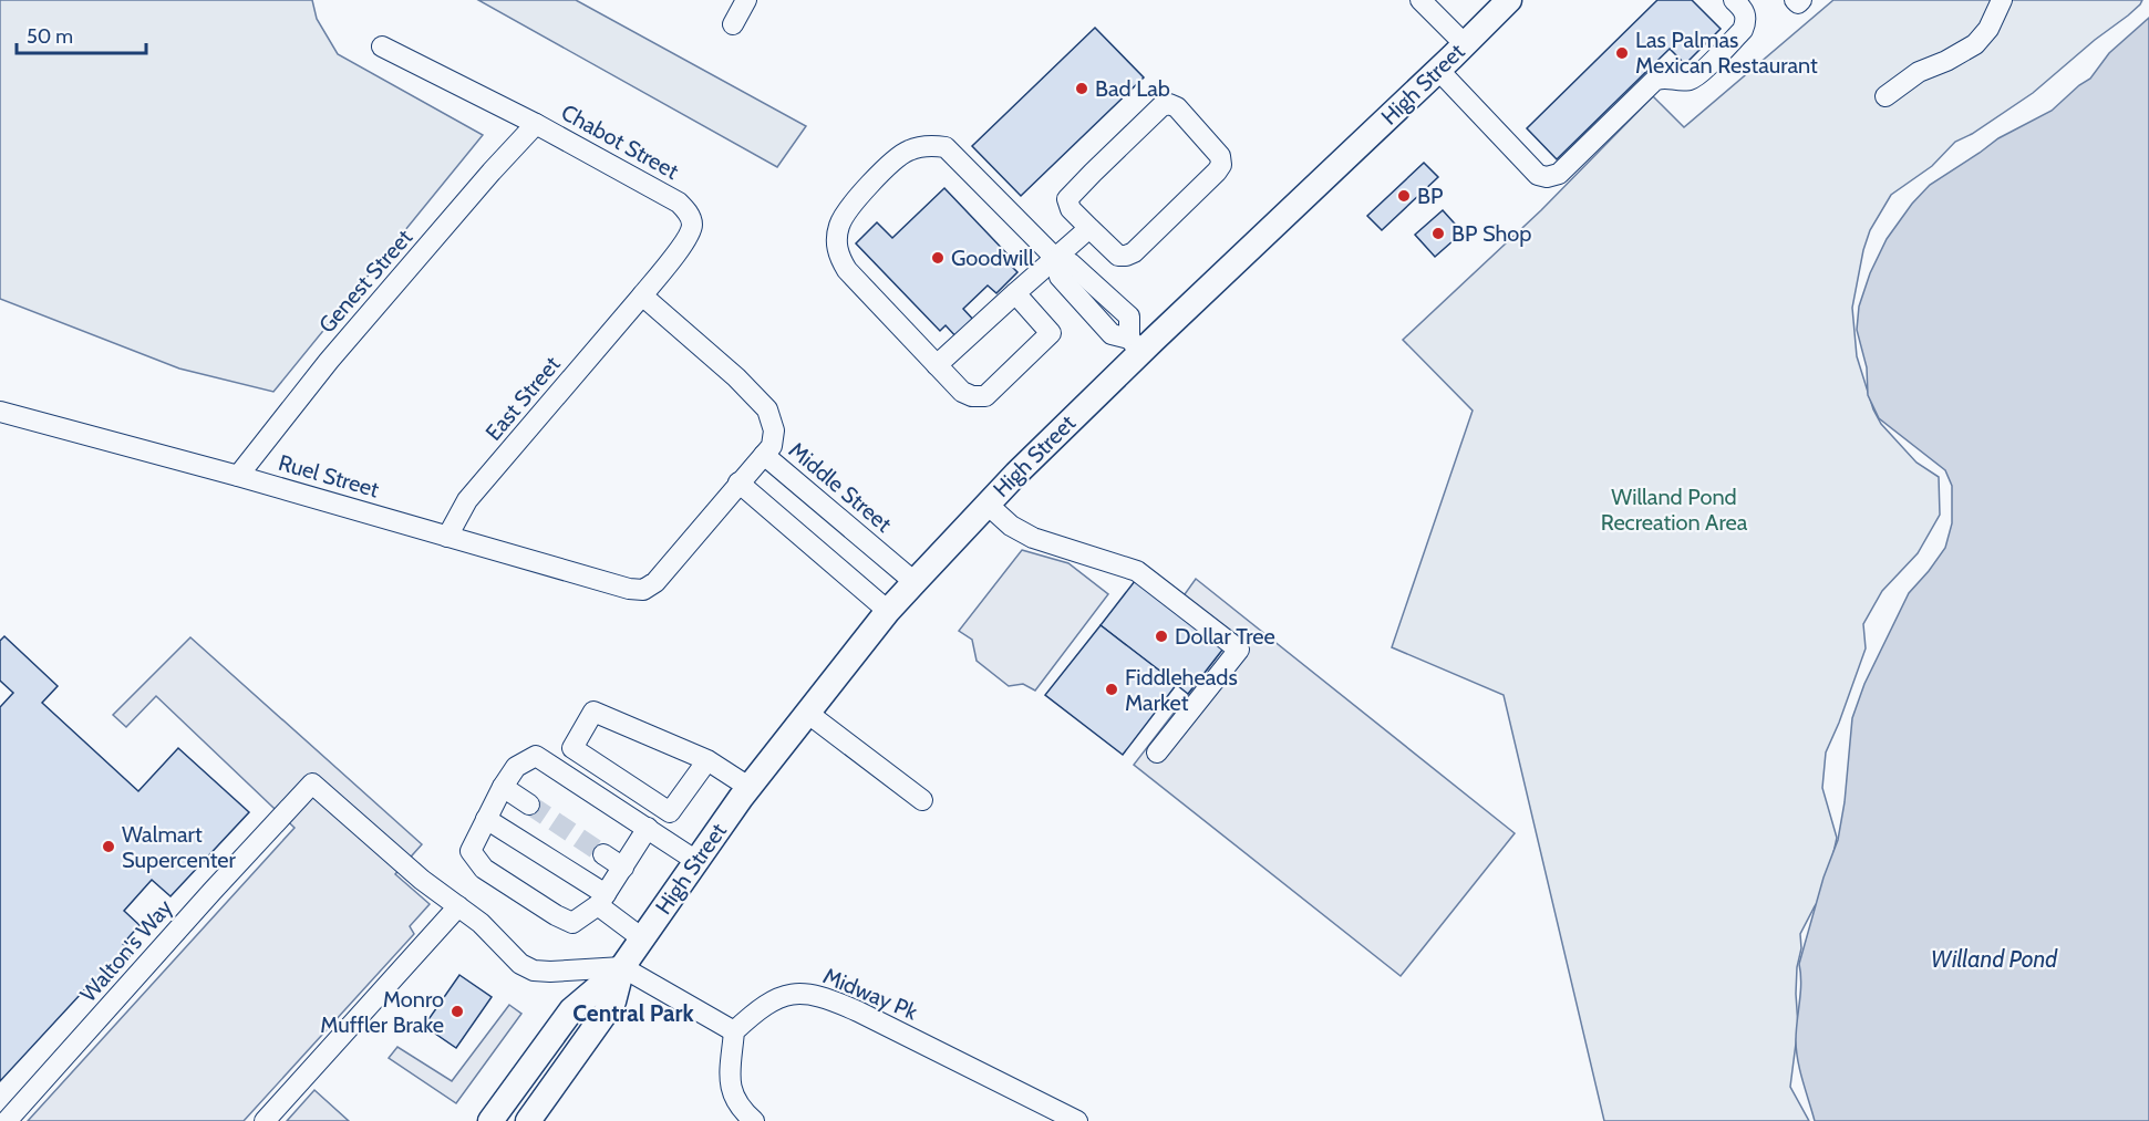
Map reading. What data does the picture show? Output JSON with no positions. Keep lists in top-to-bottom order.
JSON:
{
  "streets": {
    "main road": ["High Street"],
    "street": [
      "Chabot Street",
      "Genest Street",
      "East Street",
      "Ruel Street",
      "Middle Street",
      "Walton's Way",
      "Midway Pk"
    ]
  },
  "crossings": [
    ["High Street", "Middle Street"],
    ["Chabot Street", "Genest Street"],
    ["Chabot Street", "East Street"],
    ["Genest Street", "Ruel Street"],
    ["East Street", "Ruel Street"],
    ["Ruel Street", "Middle Street"]
  ],
  "districts": ["Central Park"],
  "water": ["Willand Pond"],
  "parks": ["Willand Pond Recreation Area"],
  "places": [
    "Las Palmas Mexican Restaurant",
    "Bad Lab",
    "BP",
    "BP Shop",
    "Goodwill",
    "Dollar Tree",
    "Fiddleheads Market",
    "Walmart Supercenter",
    "Monro Muffler Brake"
  ],
  "scale_bar": "50 m"
}
